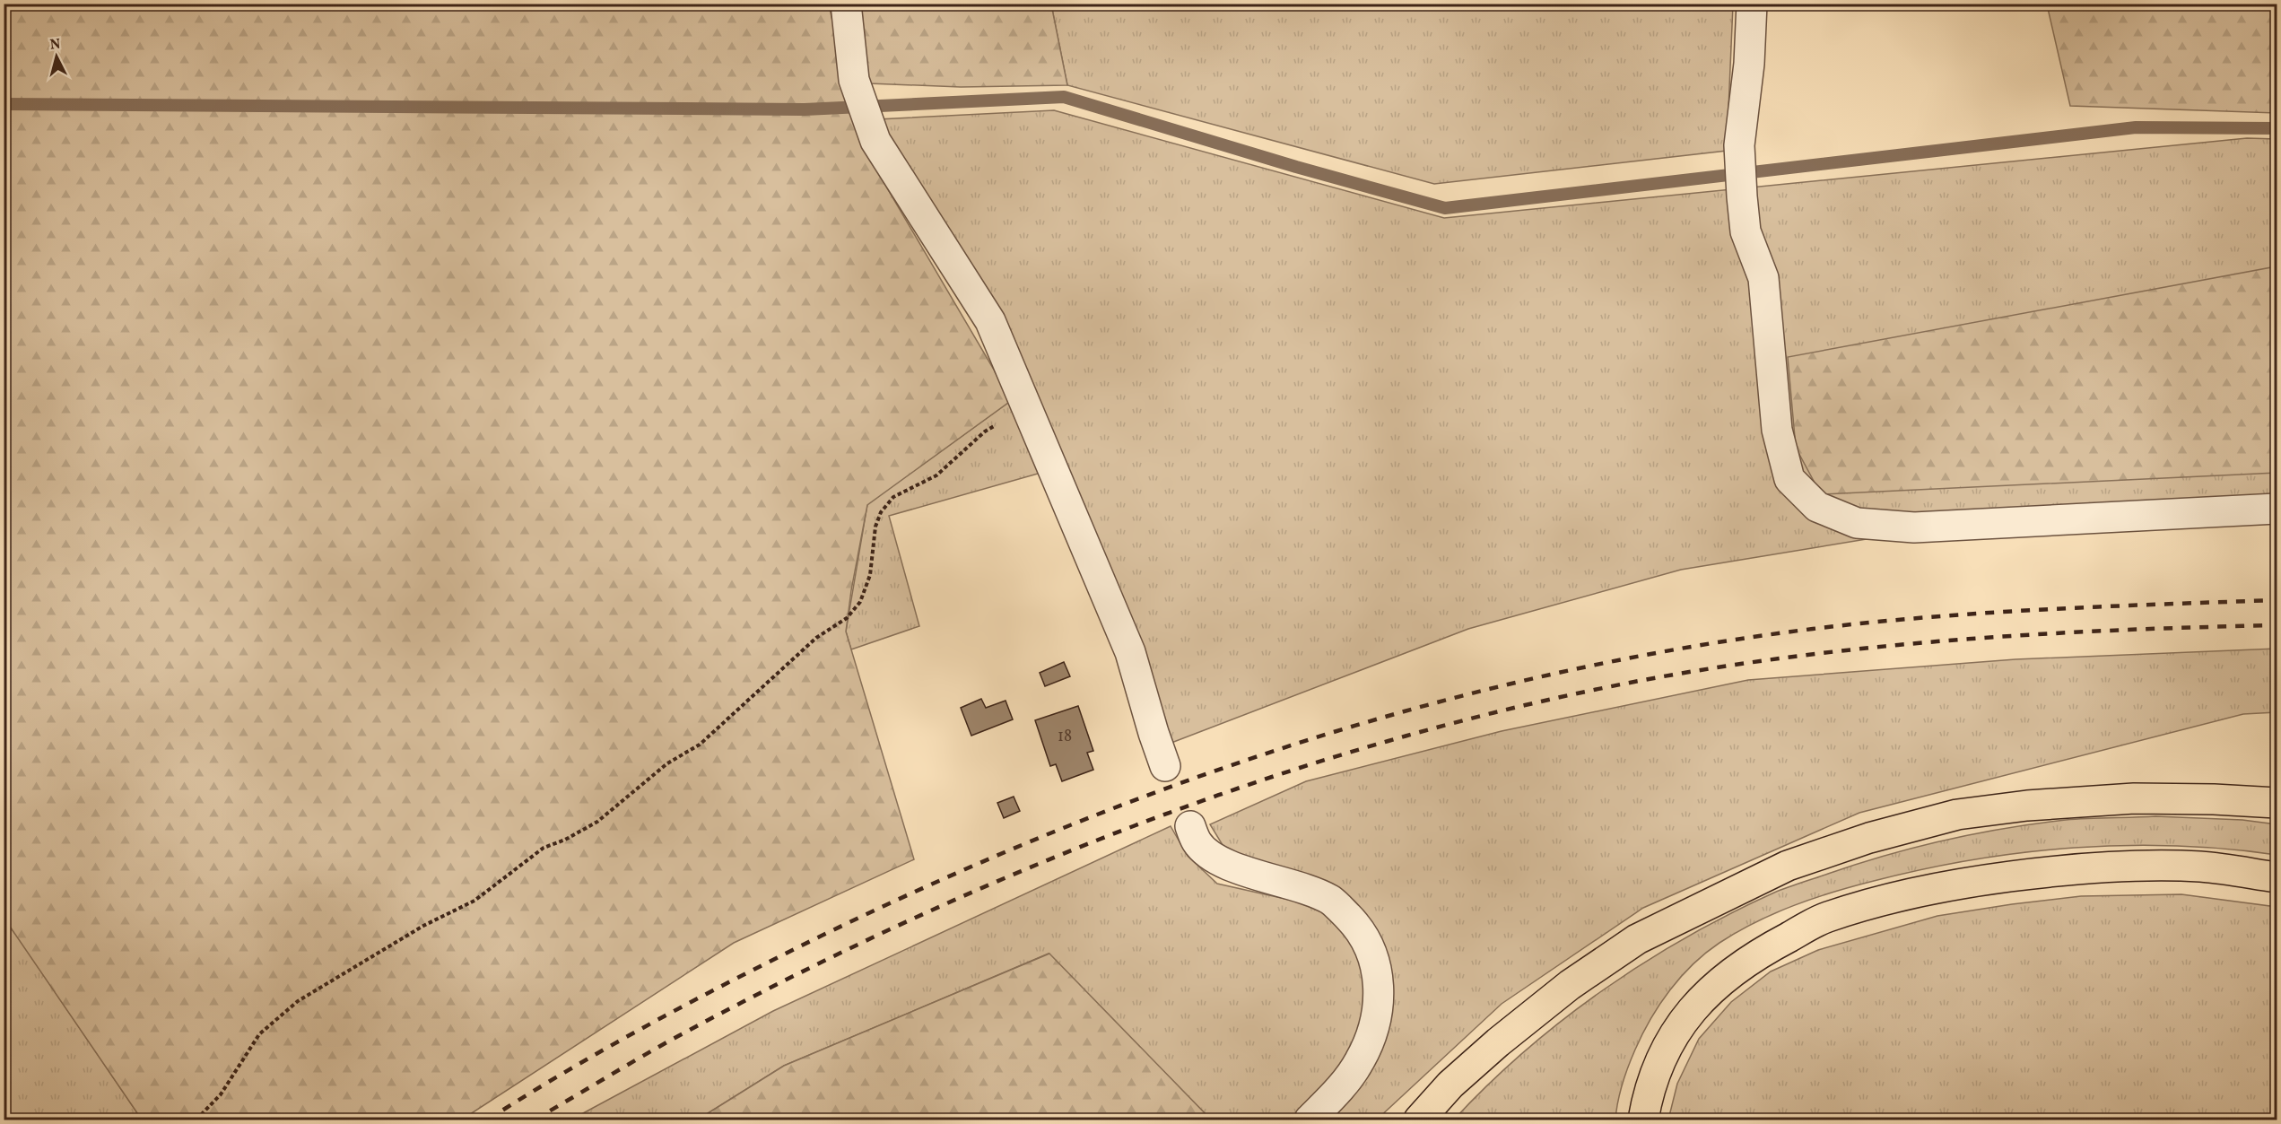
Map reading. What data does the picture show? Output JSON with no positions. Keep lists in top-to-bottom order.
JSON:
{
  "house_numbers": ["18"],
  "north": "top"
}
